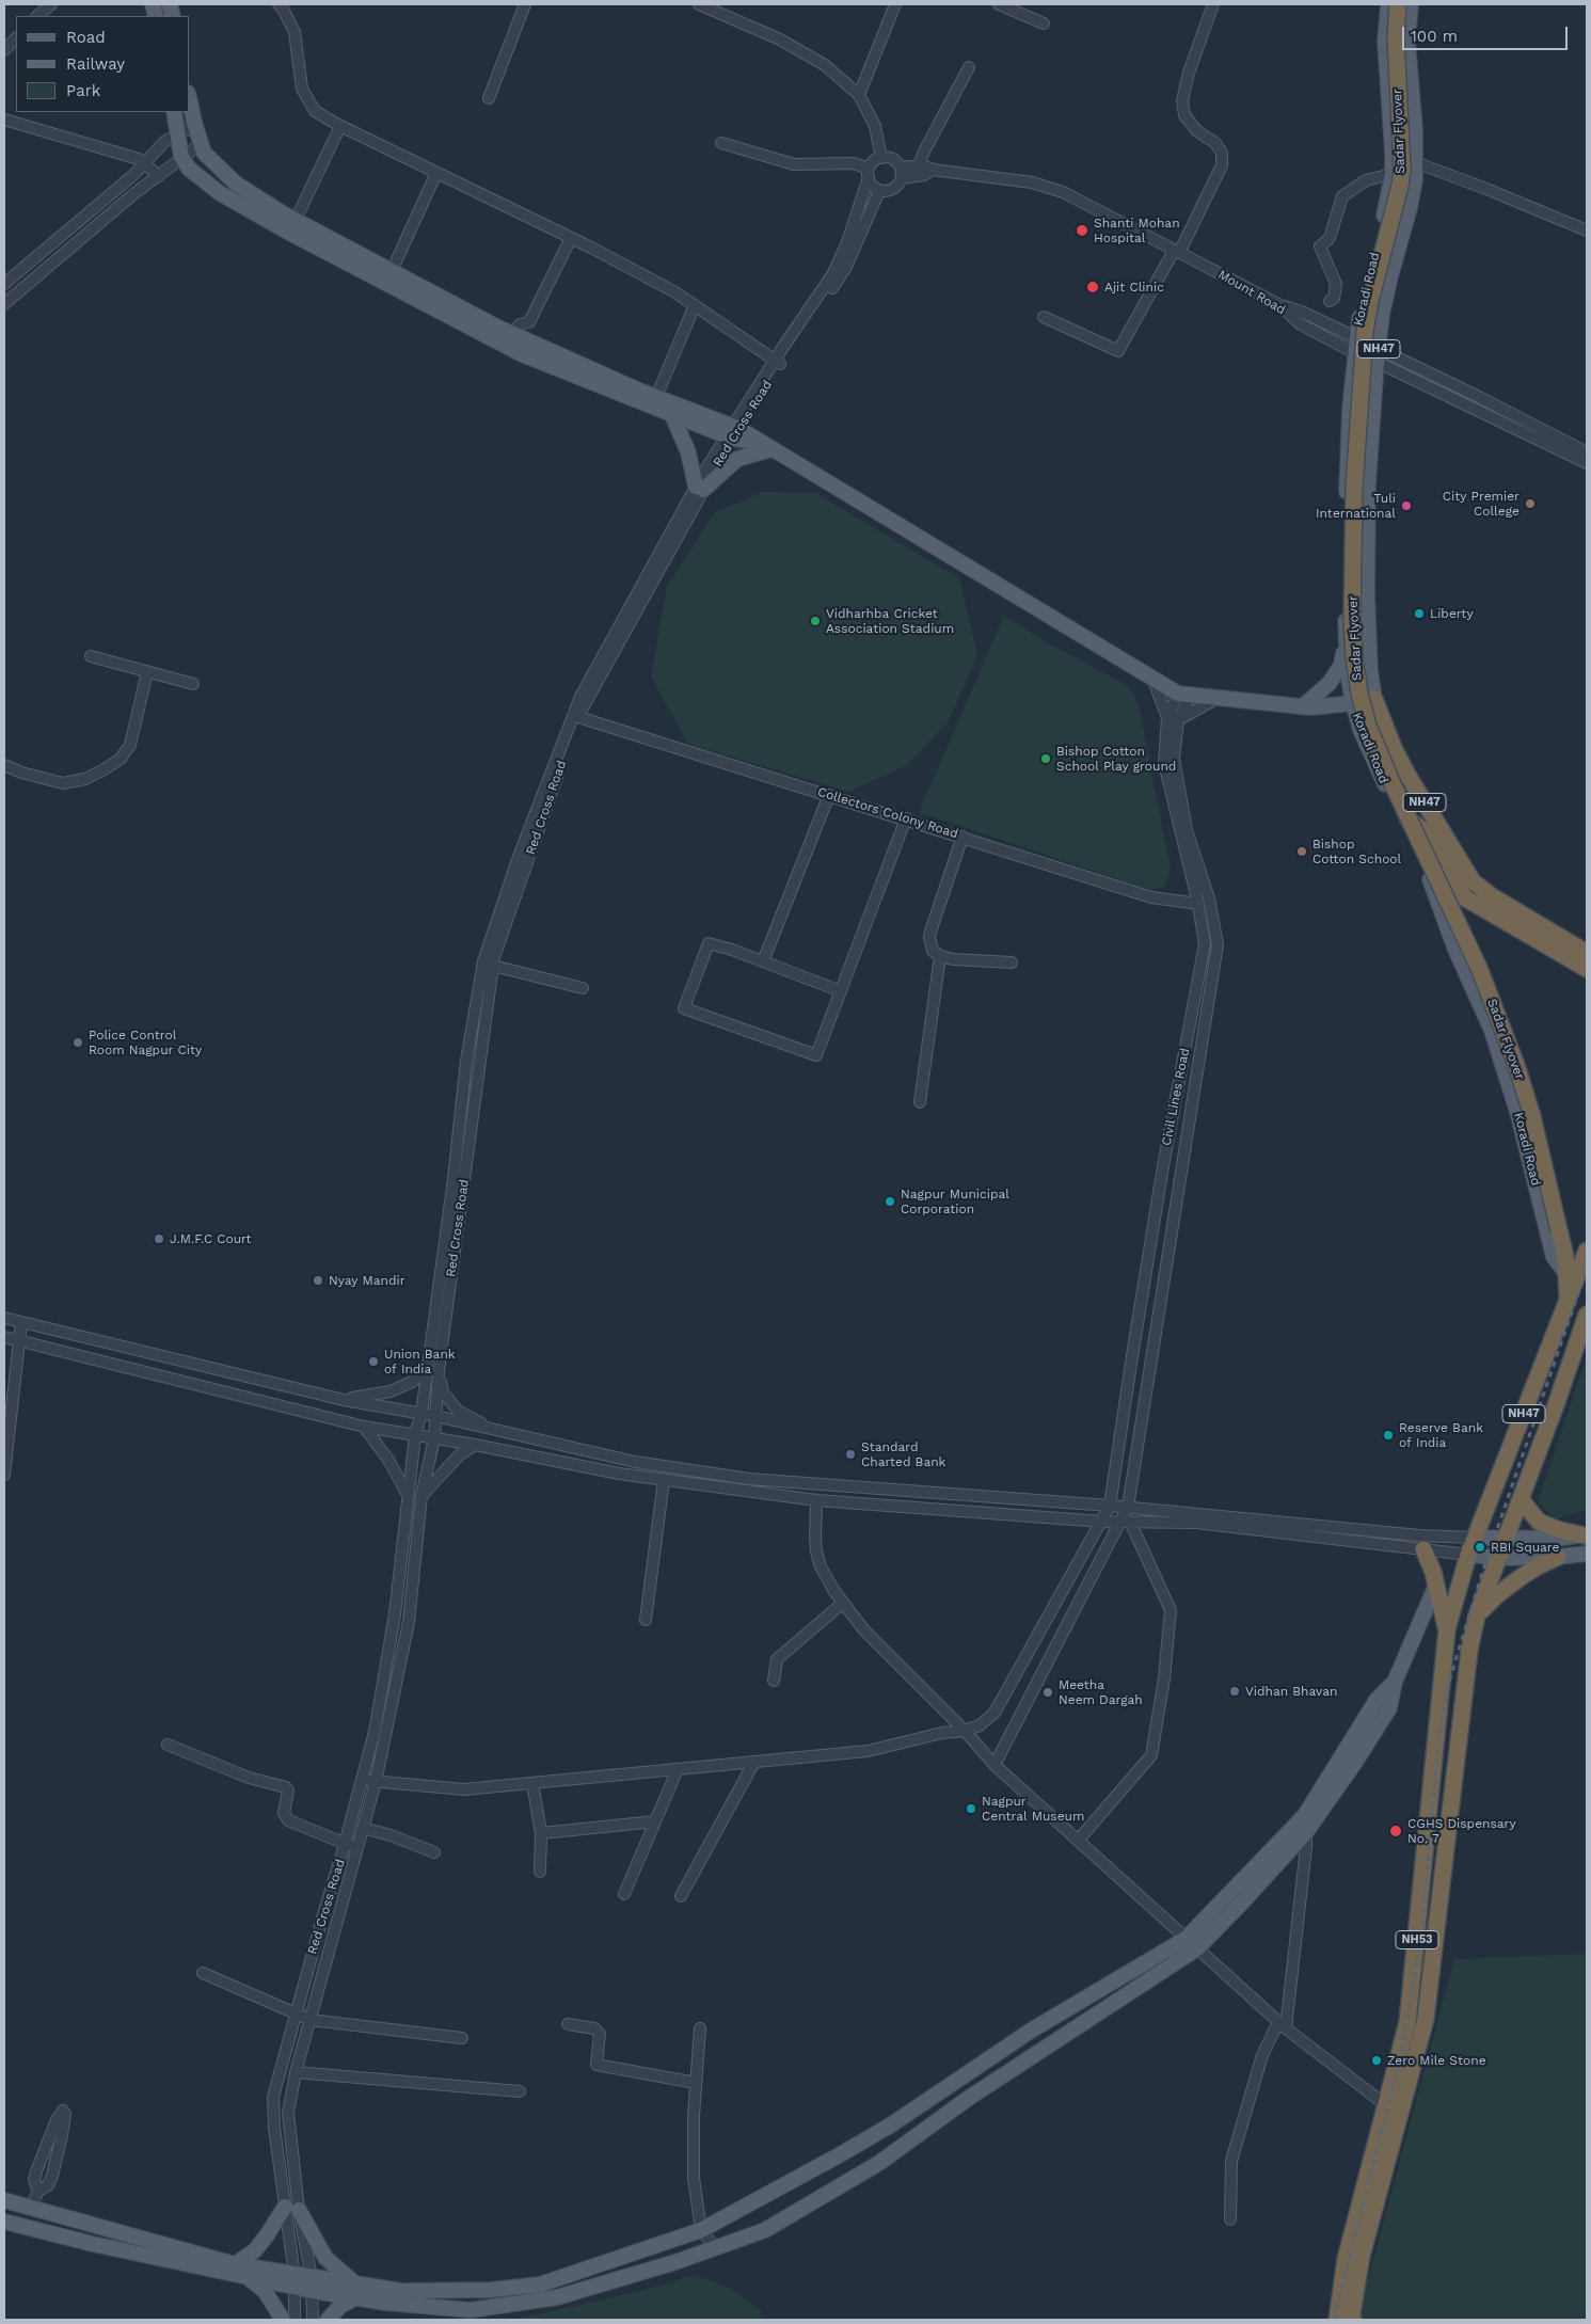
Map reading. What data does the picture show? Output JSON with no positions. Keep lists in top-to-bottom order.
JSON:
{
  "streets": {
    "highway": ["Sadar Flyover", "NH47", "NH53"],
    "main road": ["Koradi Road"],
    "street": [
      "Mount Road",
      "Red Cross Road",
      "Collectors Colony Road",
      "Civil Lines Road"
    ]
  },
  "crossings": [
    ["Sadar Flyover", "Koradi Road"],
    ["Sadar Flyover", "NH47"],
    ["Koradi Road", "Mount Road"],
    ["Mount Road", "NH47"],
    ["NH47", "NH53"],
    ["Red Cross Road", "Collectors Colony Road"],
    ["Collectors Colony Road", "Civil Lines Road"]
  ],
  "places": [
    "Shanti Mohan Hospital",
    "Ajit Clinic",
    "City Premier College",
    "Tuli International",
    "Liberty",
    "Vidharhba Cricket Association Stadium",
    "Bishop Cotton School Play ground",
    "Bishop Cotton School",
    "Police Control Room Nagpur City",
    "Nagpur Municipal Corporation",
    "J.M.F.C Court",
    "Nyay Mandir",
    "Union Bank of India",
    "Reserve Bank of India",
    "Standard Charted Bank",
    "RBI Square",
    "Vidhan Bhavan",
    "Meetha Neem Dargah",
    "Nagpur Central Museum",
    "CGHS Dispensary No. 7",
    "Zero Mile Stone"
  ],
  "legend": ["Road", "Railway", "Park"],
  "scale_bar": "100 m"
}
